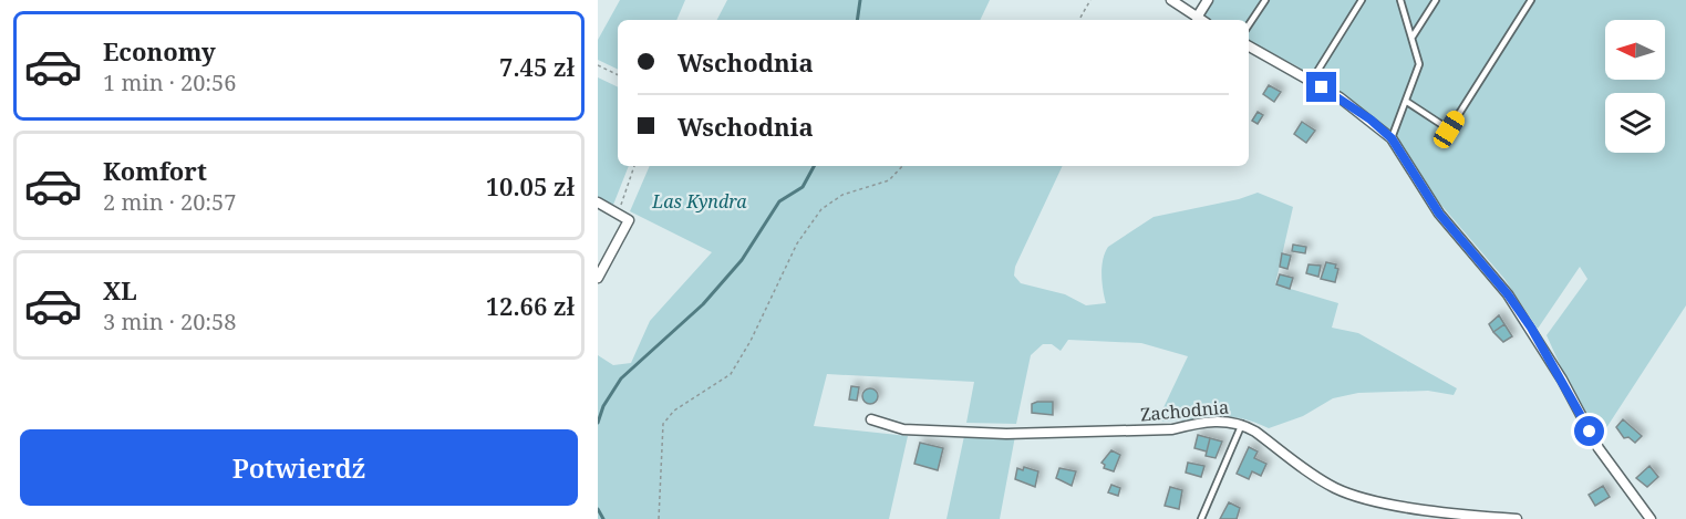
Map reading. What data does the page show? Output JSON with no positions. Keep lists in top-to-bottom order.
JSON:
{
  "streets": {
    "street": ["Zachodnia"]
  },
  "parks": ["Las Kyndra"],
  "north": "left",
  "page": {
    "list": [
      {
        "name": "Economy",
        "note": "1 min · 20:56",
        "value": "7.45 zł"
      },
      {
        "name": "Komfort",
        "note": "2 min · 20:57",
        "value": "10.05 zł"
      },
      {
        "name": "XL",
        "note": "3 min · 20:58",
        "value": "12.66 zł"
      }
    ],
    "banner": ["Wschodnia", "Wschodnia"],
    "buttons": "Potwierdź"
  }
}
